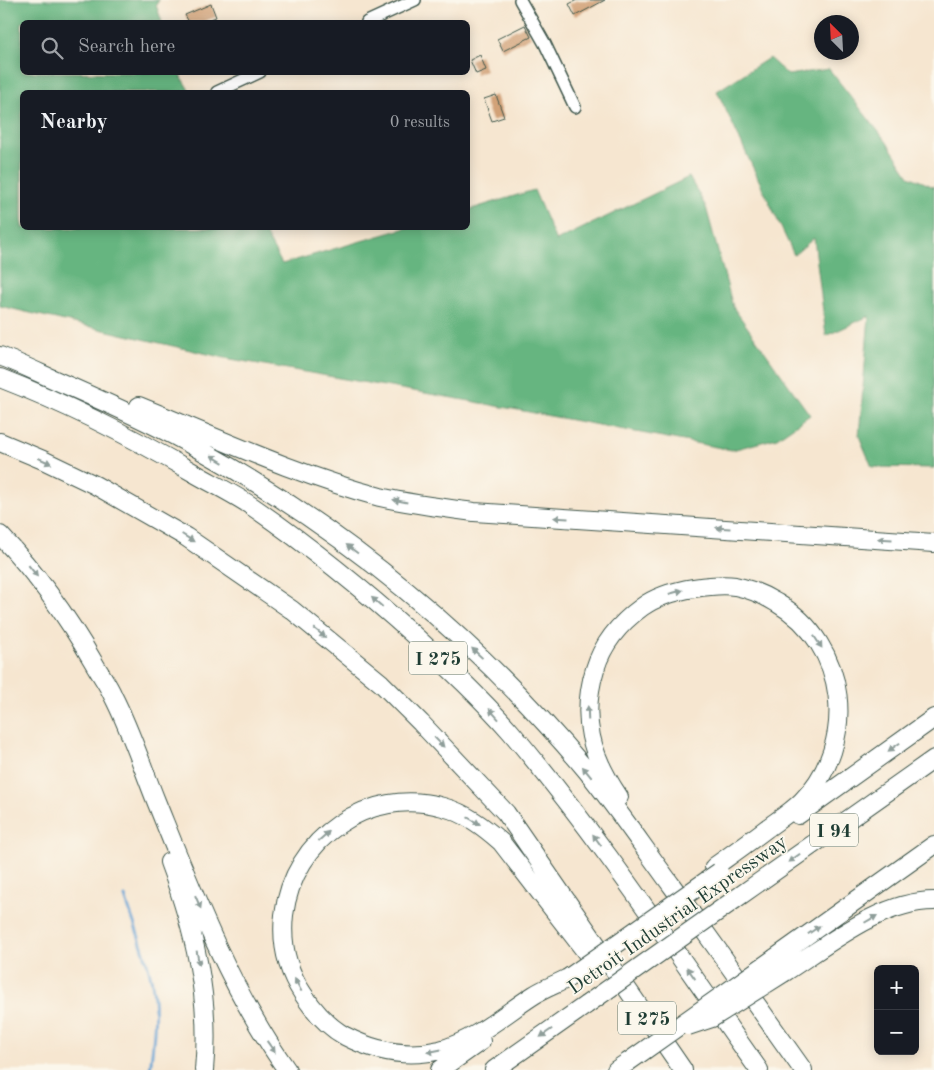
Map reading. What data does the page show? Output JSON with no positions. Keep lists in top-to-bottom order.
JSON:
{
  "streets": {
    "highway": ["I 275", "I 94", "Detroit Industrial Expressway"]
  },
  "north": "top left",
  "page": {
    "search": "Search here",
    "heading": ["Nearby", "0 results"],
    "map_buttons": ["+", "−"]
  }
}
